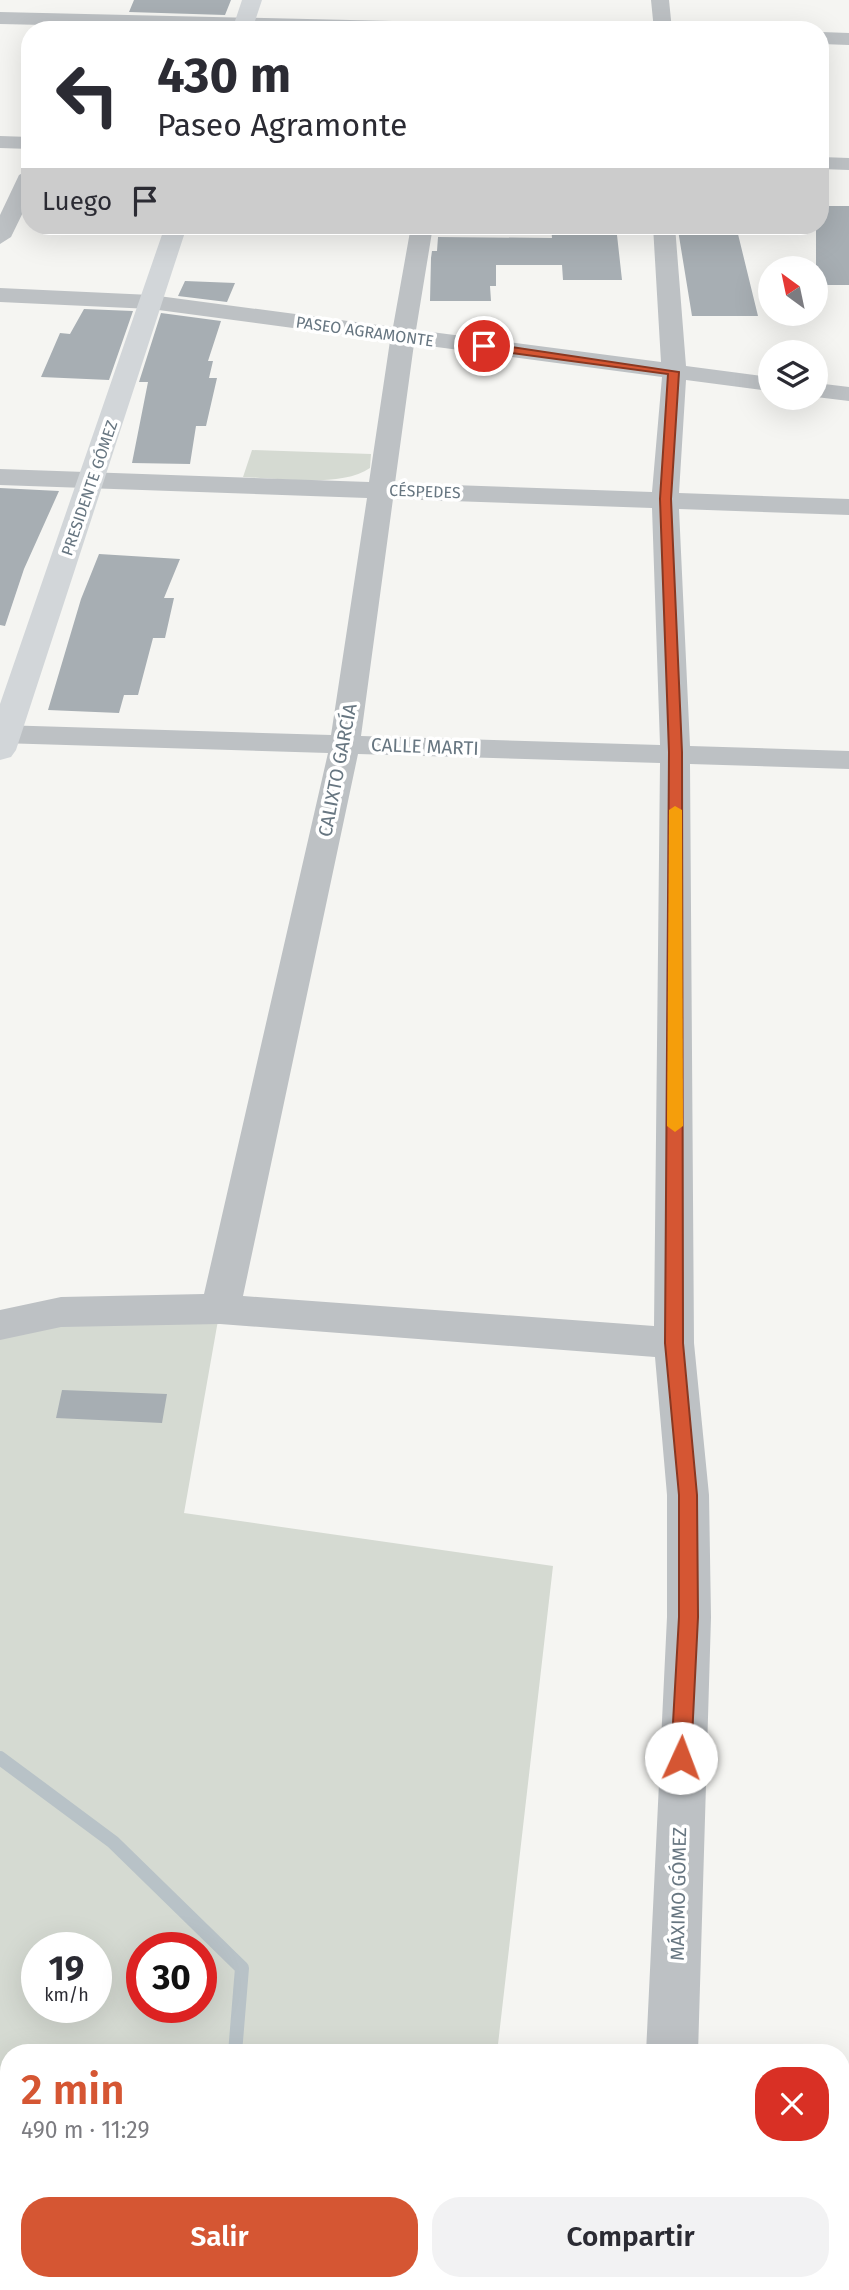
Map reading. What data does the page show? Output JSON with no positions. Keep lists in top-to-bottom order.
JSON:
{
  "streets": {
    "main road": ["PRESIDENTE GÓMEZ"],
    "street": [
      "PASEO AGRAMONTE",
      "CÉSPEDES",
      "CALLE MARTI",
      "CALIXTO GARCÍA",
      "MÁXIMO GÓMEZ"
    ]
  },
  "crossings": [
    ["PASEO AGRAMONTE", "PRESIDENTE GÓMEZ"],
    ["PASEO AGRAMONTE", "CALIXTO GARCÍA"],
    ["PASEO AGRAMONTE", "MÁXIMO GÓMEZ"],
    ["PRESIDENTE GÓMEZ", "CÉSPEDES"],
    ["PRESIDENTE GÓMEZ", "CALLE MARTI"],
    ["CÉSPEDES", "CALIXTO GARCÍA"],
    ["CÉSPEDES", "MÁXIMO GÓMEZ"],
    ["CALLE MARTI", "CALIXTO GARCÍA"],
    ["CALLE MARTI", "MÁXIMO GÓMEZ"]
  ],
  "north": "top left",
  "page": {
    "turn": ["430 m", "Paseo Agramonte"],
    "then": "Luego",
    "speed": "19 km/h",
    "limit": "30",
    "heading": ["2 min", "490 m · 11:29"],
    "buttons": ["Salir", "Compartir"]
  }
}
